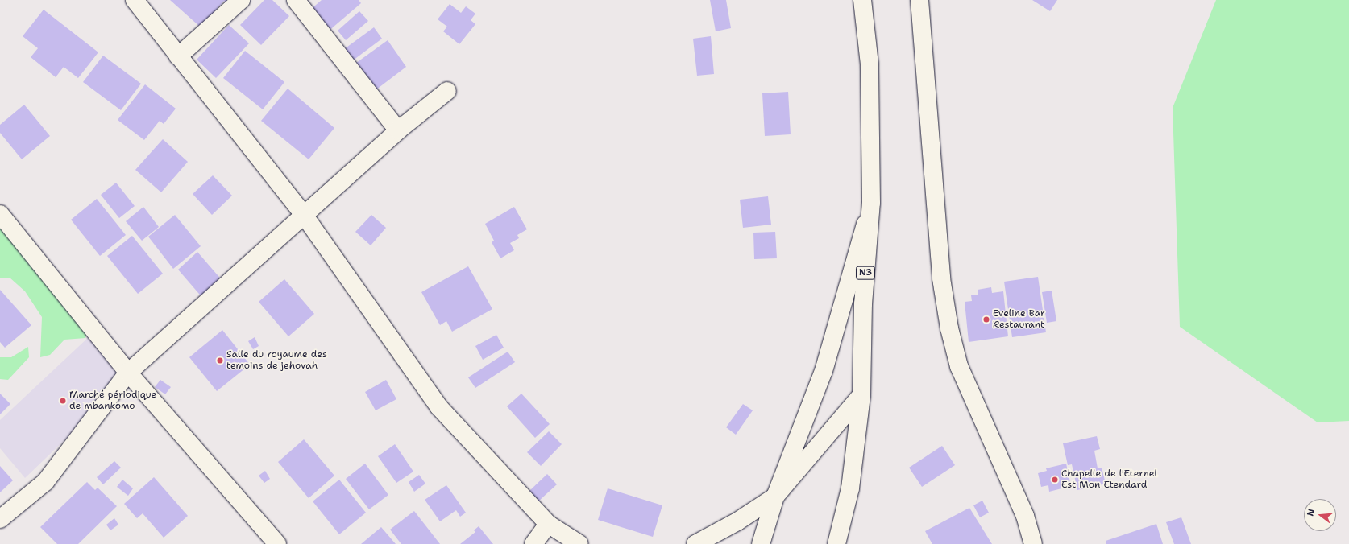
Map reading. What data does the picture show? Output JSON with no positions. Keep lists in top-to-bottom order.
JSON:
{
  "streets": {
    "main road": ["N3"]
  },
  "places": [
    "Eveline Bar Restaurant",
    "Salle du royaume des temoins de jehovah",
    "Marché périodique de mbankomo",
    "Chapelle de l'Eternel Est Mon Etendard"
  ],
  "north": "left"
}
